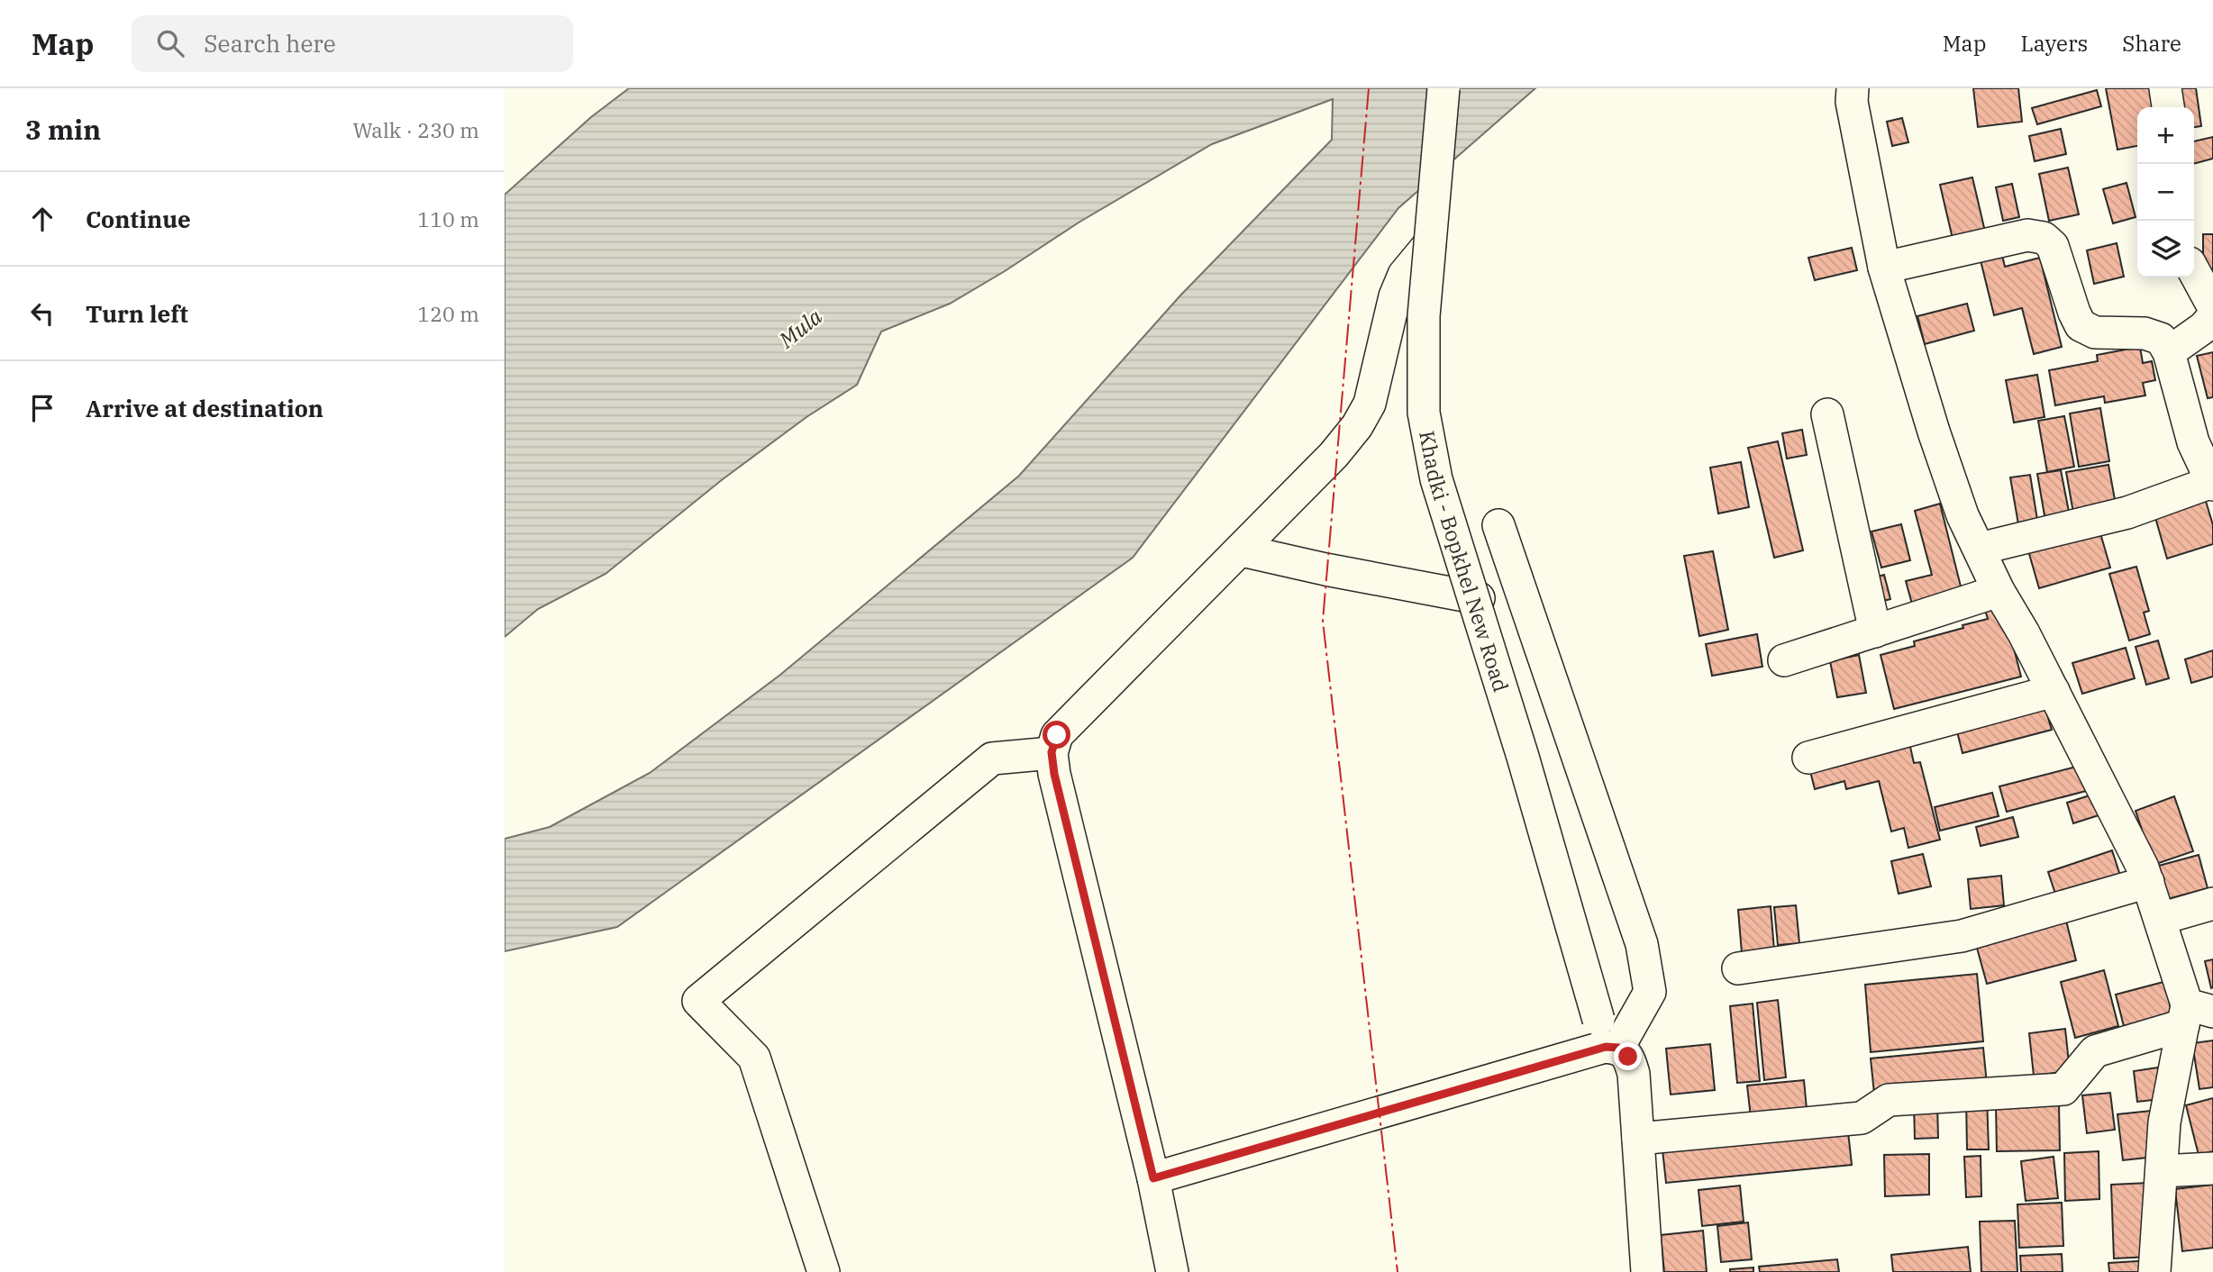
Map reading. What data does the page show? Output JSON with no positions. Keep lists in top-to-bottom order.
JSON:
{
  "streets": {
    "street": ["Khadki - Bopkhel New Road"]
  },
  "water": ["Mula"],
  "page": {
    "header": "Map",
    "search": "Search here",
    "nav": ["Map", "Layers", "Share"],
    "heading": ["3 min", "Walk · 230 m"],
    "map_buttons": ["+", "−"],
    "list": [
      ["Continue", "110 m"],
      ["Turn left", "120 m"],
      "Arrive at destination"
    ]
  }
}
